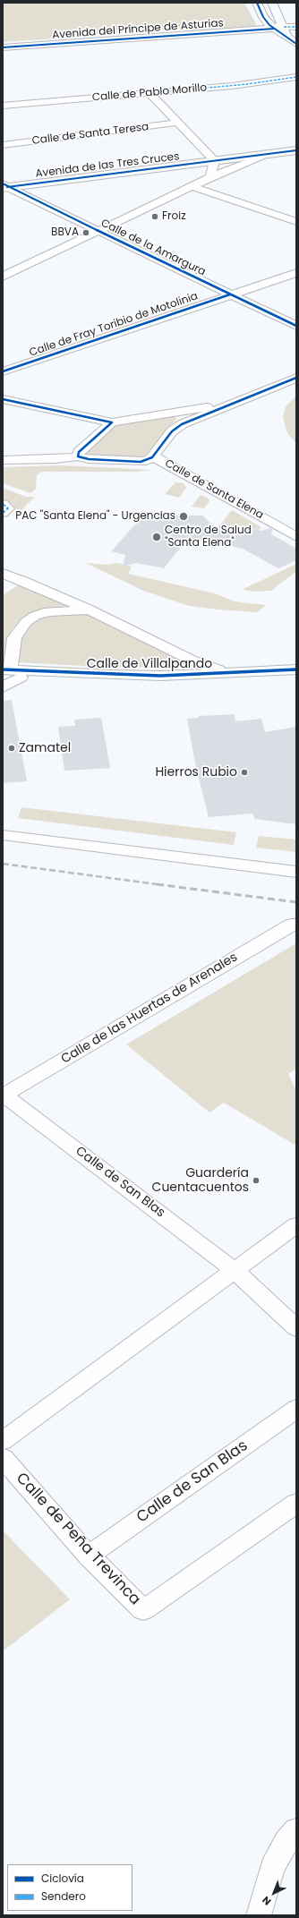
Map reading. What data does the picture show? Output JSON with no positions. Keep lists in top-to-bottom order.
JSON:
{
  "streets": {
    "main road": ["Avenida del Príncipe de Asturias", "Avenida de las Tres Cruces"],
    "street": [
      "Calle de Pablo Morillo",
      "Calle de Santa Teresa",
      "Calle de la Amargura",
      "Calle de Fray Toribio de Motolinia",
      "Calle de Santa Elena",
      "Calle de Villalpando",
      "Calle de las Huertas de Arenales",
      "Calle de San Blas",
      "Calle de Peña Trevinca"
    ]
  },
  "crossings": [
    ["Avenida de las Tres Cruces", "Calle de la Amargura"],
    ["Calle de la Amargura", "Calle de Fray Toribio de Motolinia"],
    ["Calle de las Huertas de Arenales", "Calle de San Blas"],
    ["Calle de San Blas", "Calle de Peña Trevinca"]
  ],
  "places": [
    "Froiz",
    "BBVA",
    "PAC \"Santa Elena\" - Urgencias",
    "Centro de Salud \"Santa Elena\"",
    "Zamatel",
    "Hierros Rubio",
    "Guardería Cuentacuentos"
  ],
  "legend": ["Ciclovía", "Sendero"],
  "north": "bottom left"
}
